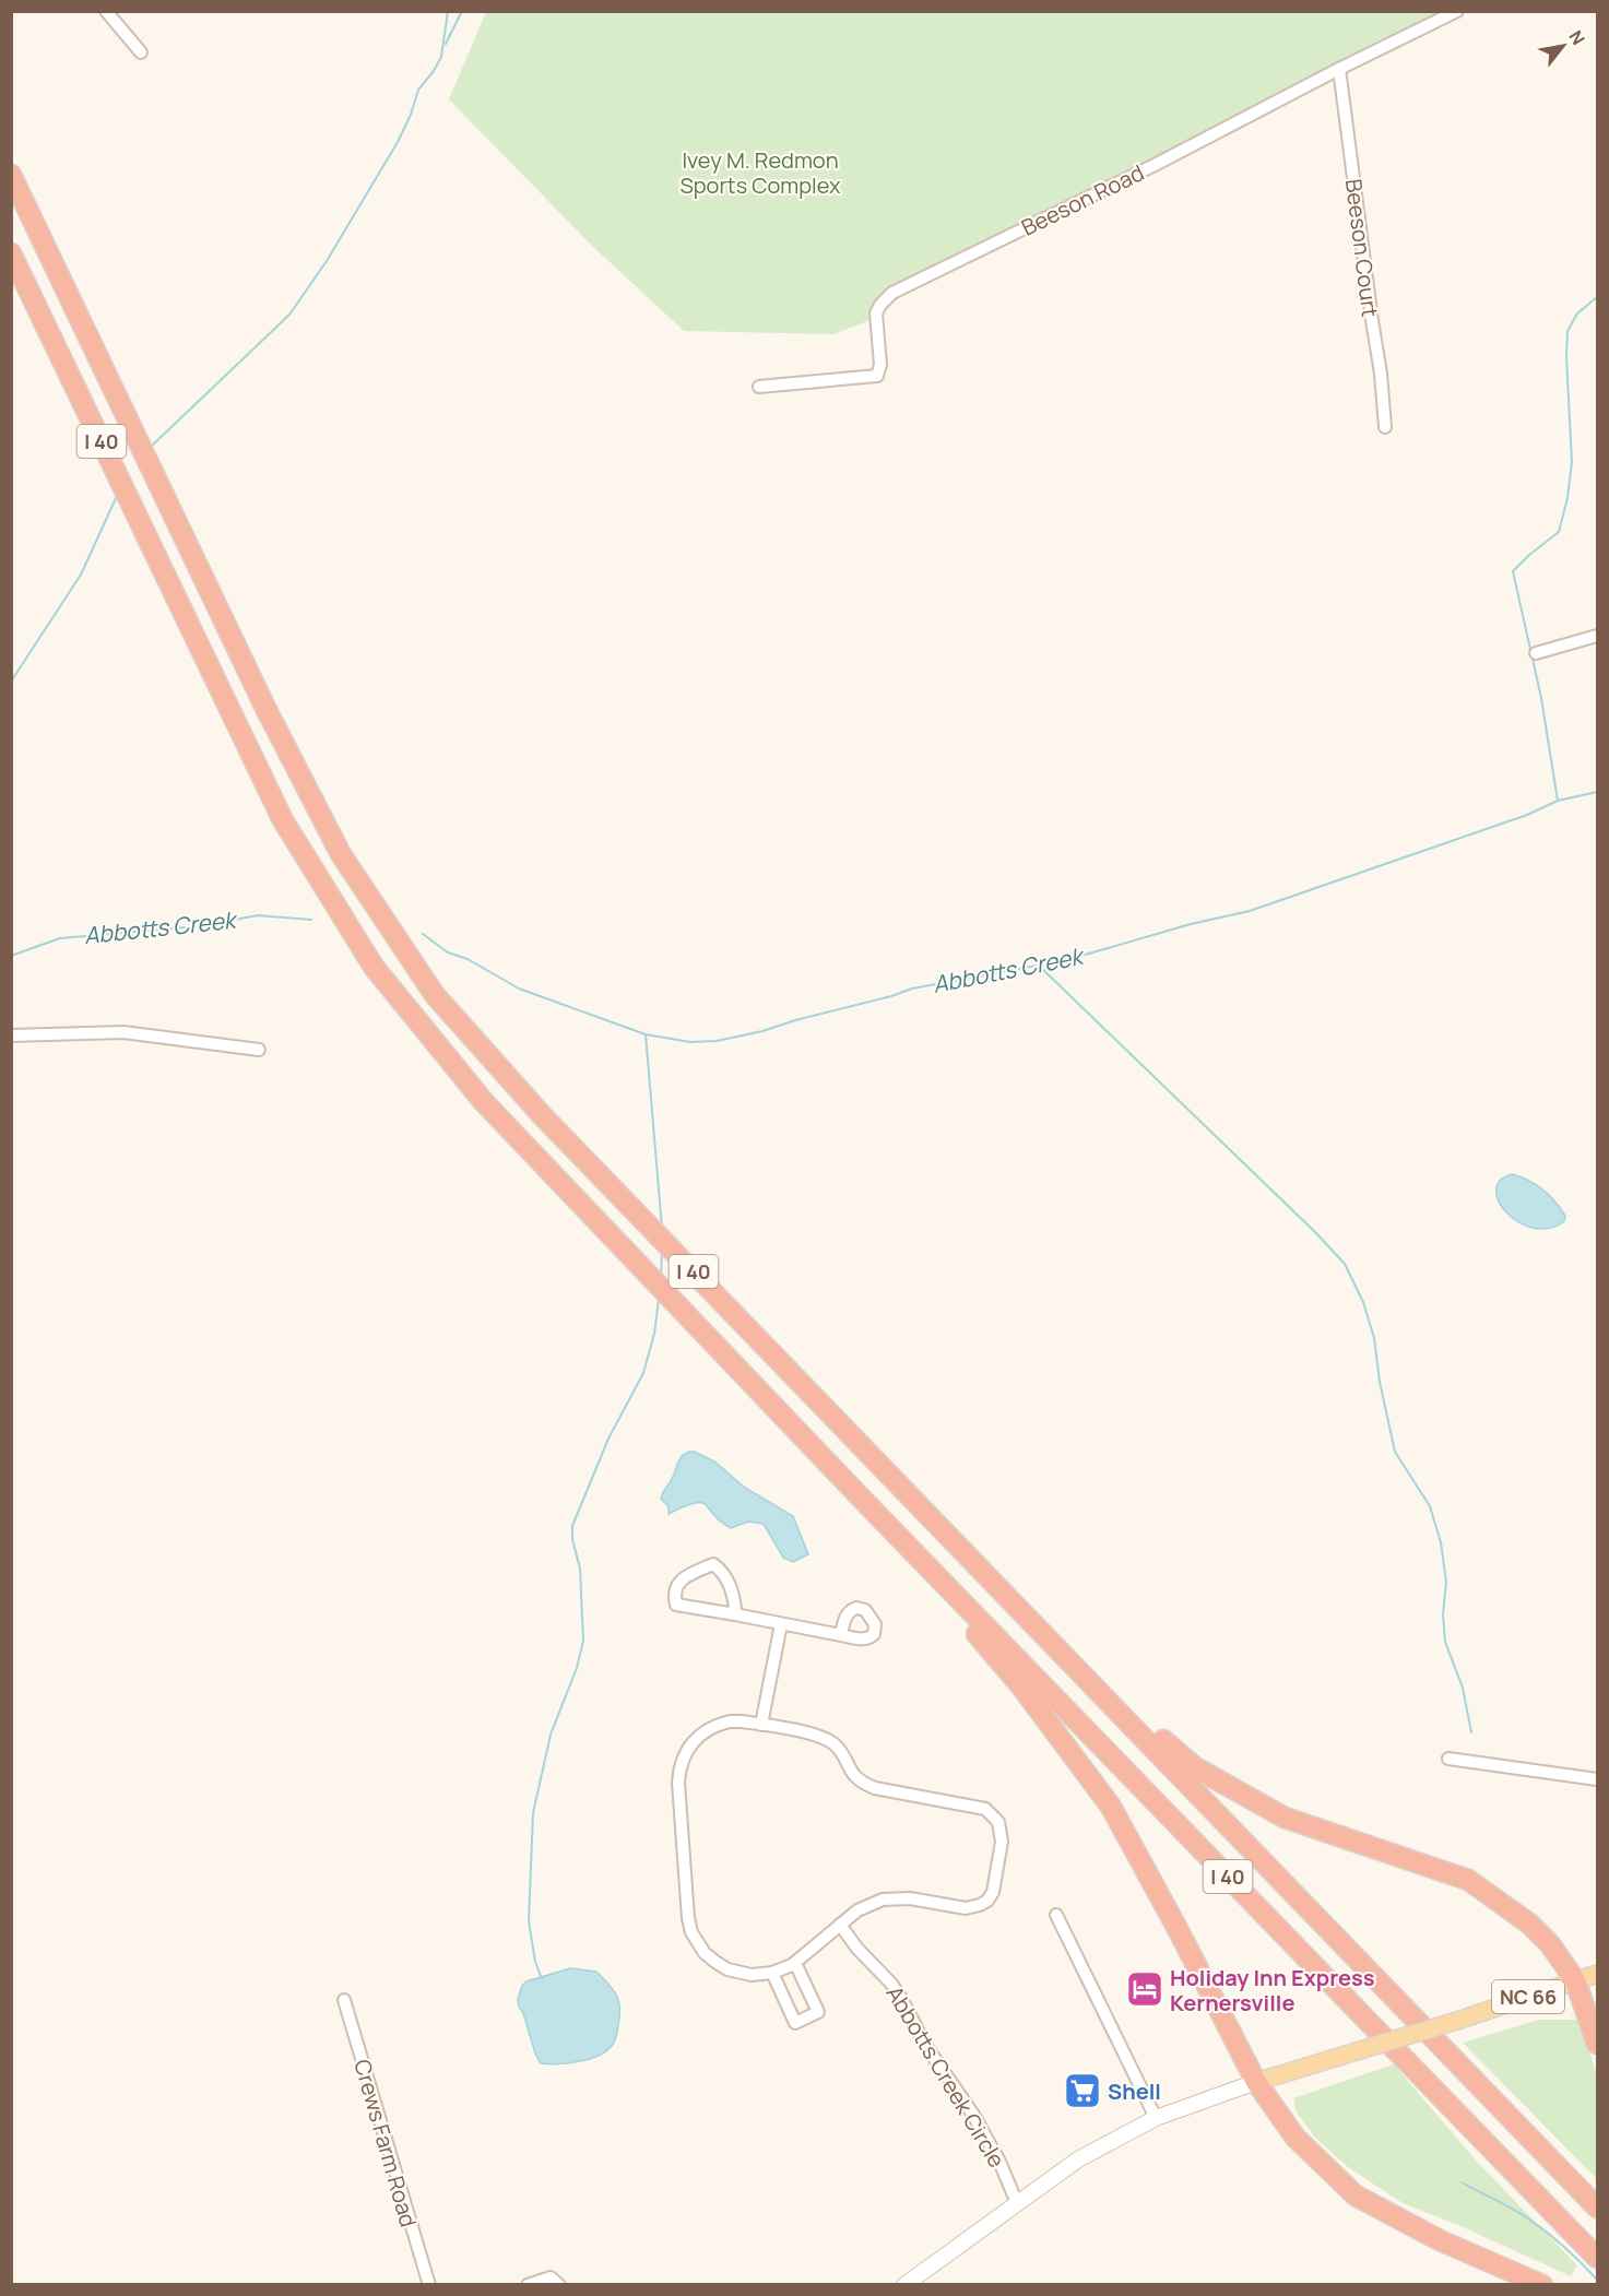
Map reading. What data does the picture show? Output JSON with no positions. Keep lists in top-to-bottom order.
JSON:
{
  "streets": {
    "highway": ["I 40"],
    "main road": ["NC 66"],
    "street": [
      "Beeson Road",
      "Beeson Court",
      "Abbotts Creek Circle",
      "Crews Farm Road"
    ]
  },
  "crossings": [
    ["Beeson Road", "Beeson Court"],
    ["NC 66", "Abbotts Creek Circle"]
  ],
  "water": ["Abbotts Creek"],
  "parks": ["Ivey M. Redmon Sports Complex"],
  "places": {
    "hotel": ["Holiday Inn Express Kernersville"],
    "supermarket": ["Shell"]
  },
  "north": "top right"
}
